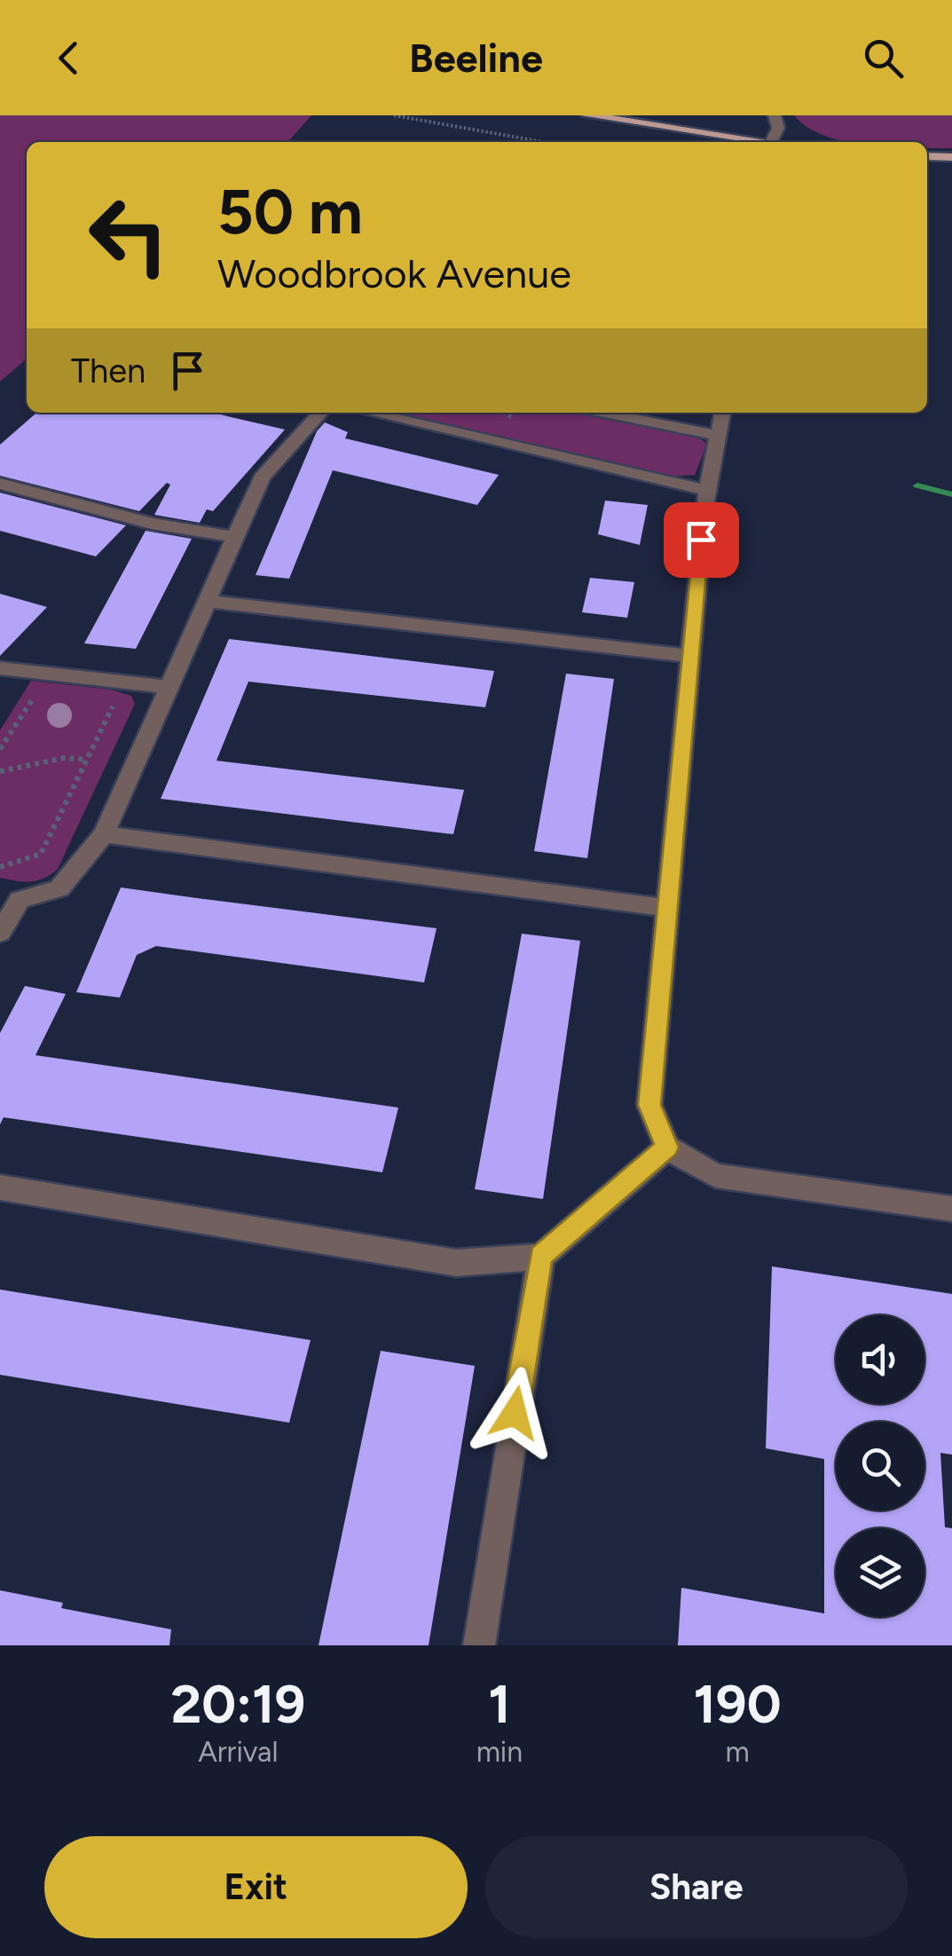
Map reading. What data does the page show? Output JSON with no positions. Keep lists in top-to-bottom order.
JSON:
{
  "page": {
    "header": "Beeline",
    "turn": ["50 m", "Woodbrook Avenue"],
    "then": "Then",
    "eta": [
      "20:19",
      "Arrival",
      "1",
      "min",
      "190",
      "m"
    ],
    "buttons": ["Exit", "Share"]
  }
}
